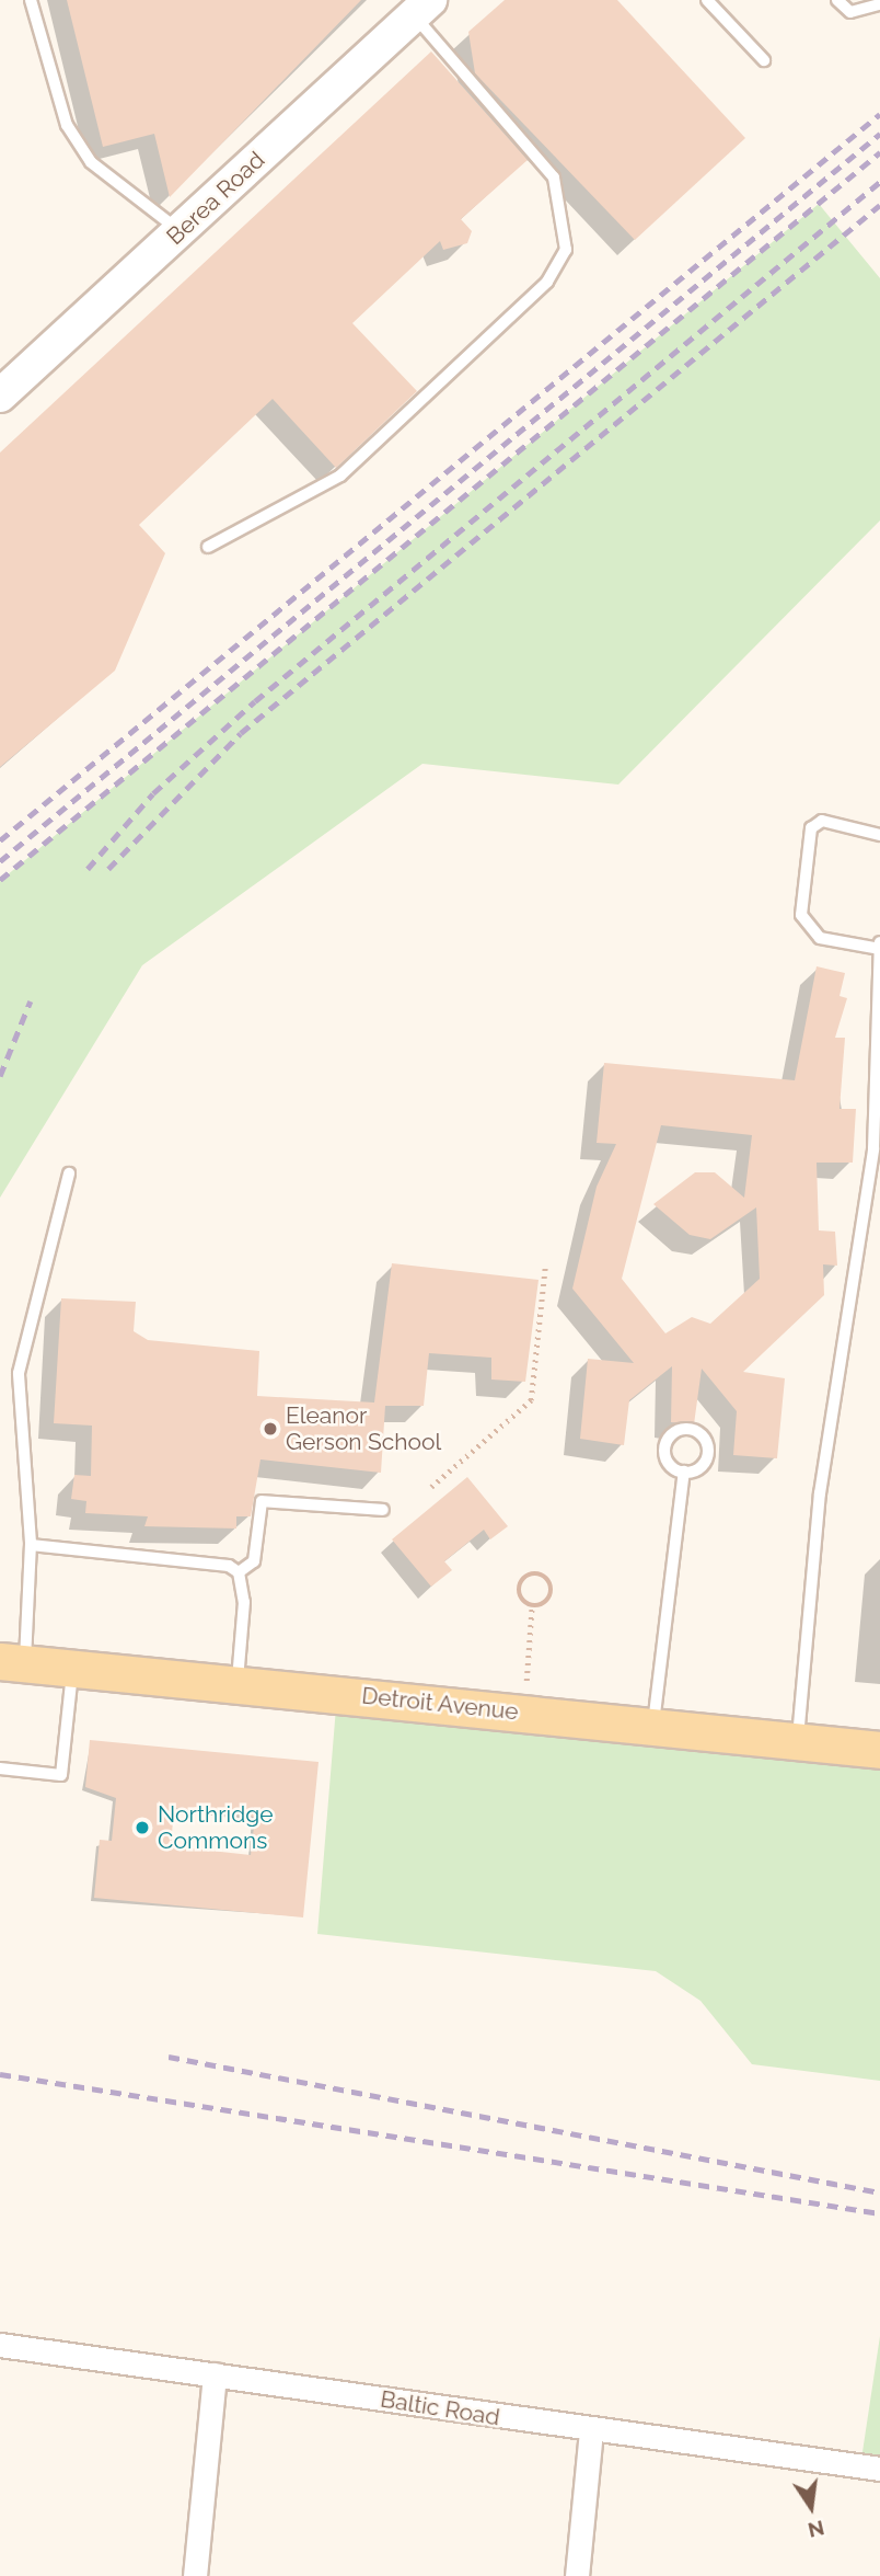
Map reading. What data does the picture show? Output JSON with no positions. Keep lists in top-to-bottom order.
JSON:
{
  "streets": {
    "main road": ["Berea Road", "Detroit Avenue"],
    "street": ["Baltic Road"]
  },
  "places": ["Eleanor Gerson School", "Northridge Commons"],
  "north": "bottom"
}
